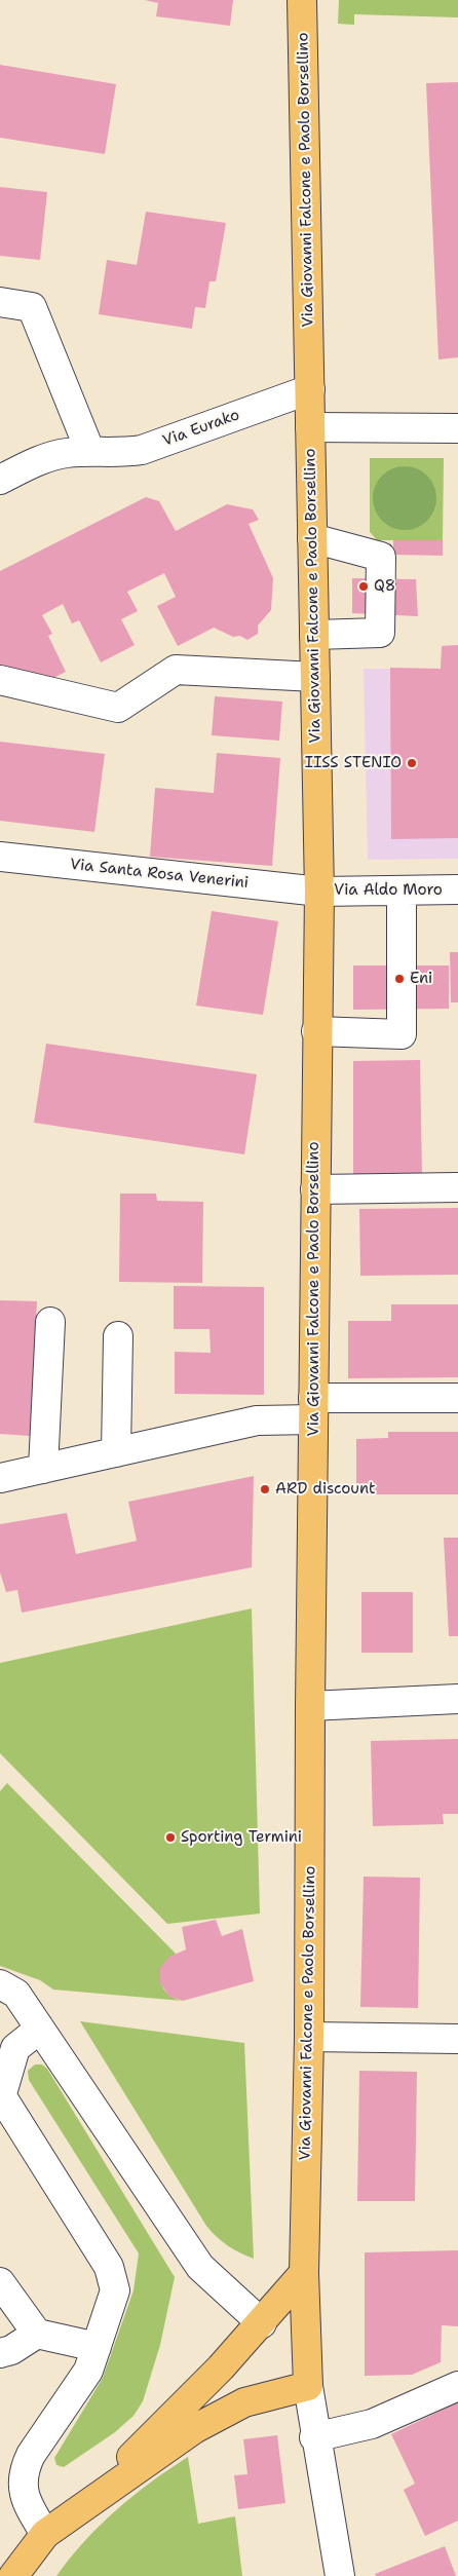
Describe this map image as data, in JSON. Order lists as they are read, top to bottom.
{
  "streets": {
    "main road": ["Via Giovanni Falcone e Paolo Borsellino"],
    "street": ["Via Eurako", "Via Santa Rosa Venerini", "Via Aldo Moro"]
  },
  "crossings": [
    ["Via Giovanni Falcone e Paolo Borsellino", "Via Eurako"],
    ["Via Giovanni Falcone e Paolo Borsellino", "Via Santa Rosa Venerini"],
    ["Via Giovanni Falcone e Paolo Borsellino", "Via Aldo Moro"],
    ["Via Santa Rosa Venerini", "Via Aldo Moro"]
  ],
  "places": [
    "Q8",
    "IISS STENIO",
    "Eni",
    "ARD discount",
    "Sporting Termini"
  ]
}
